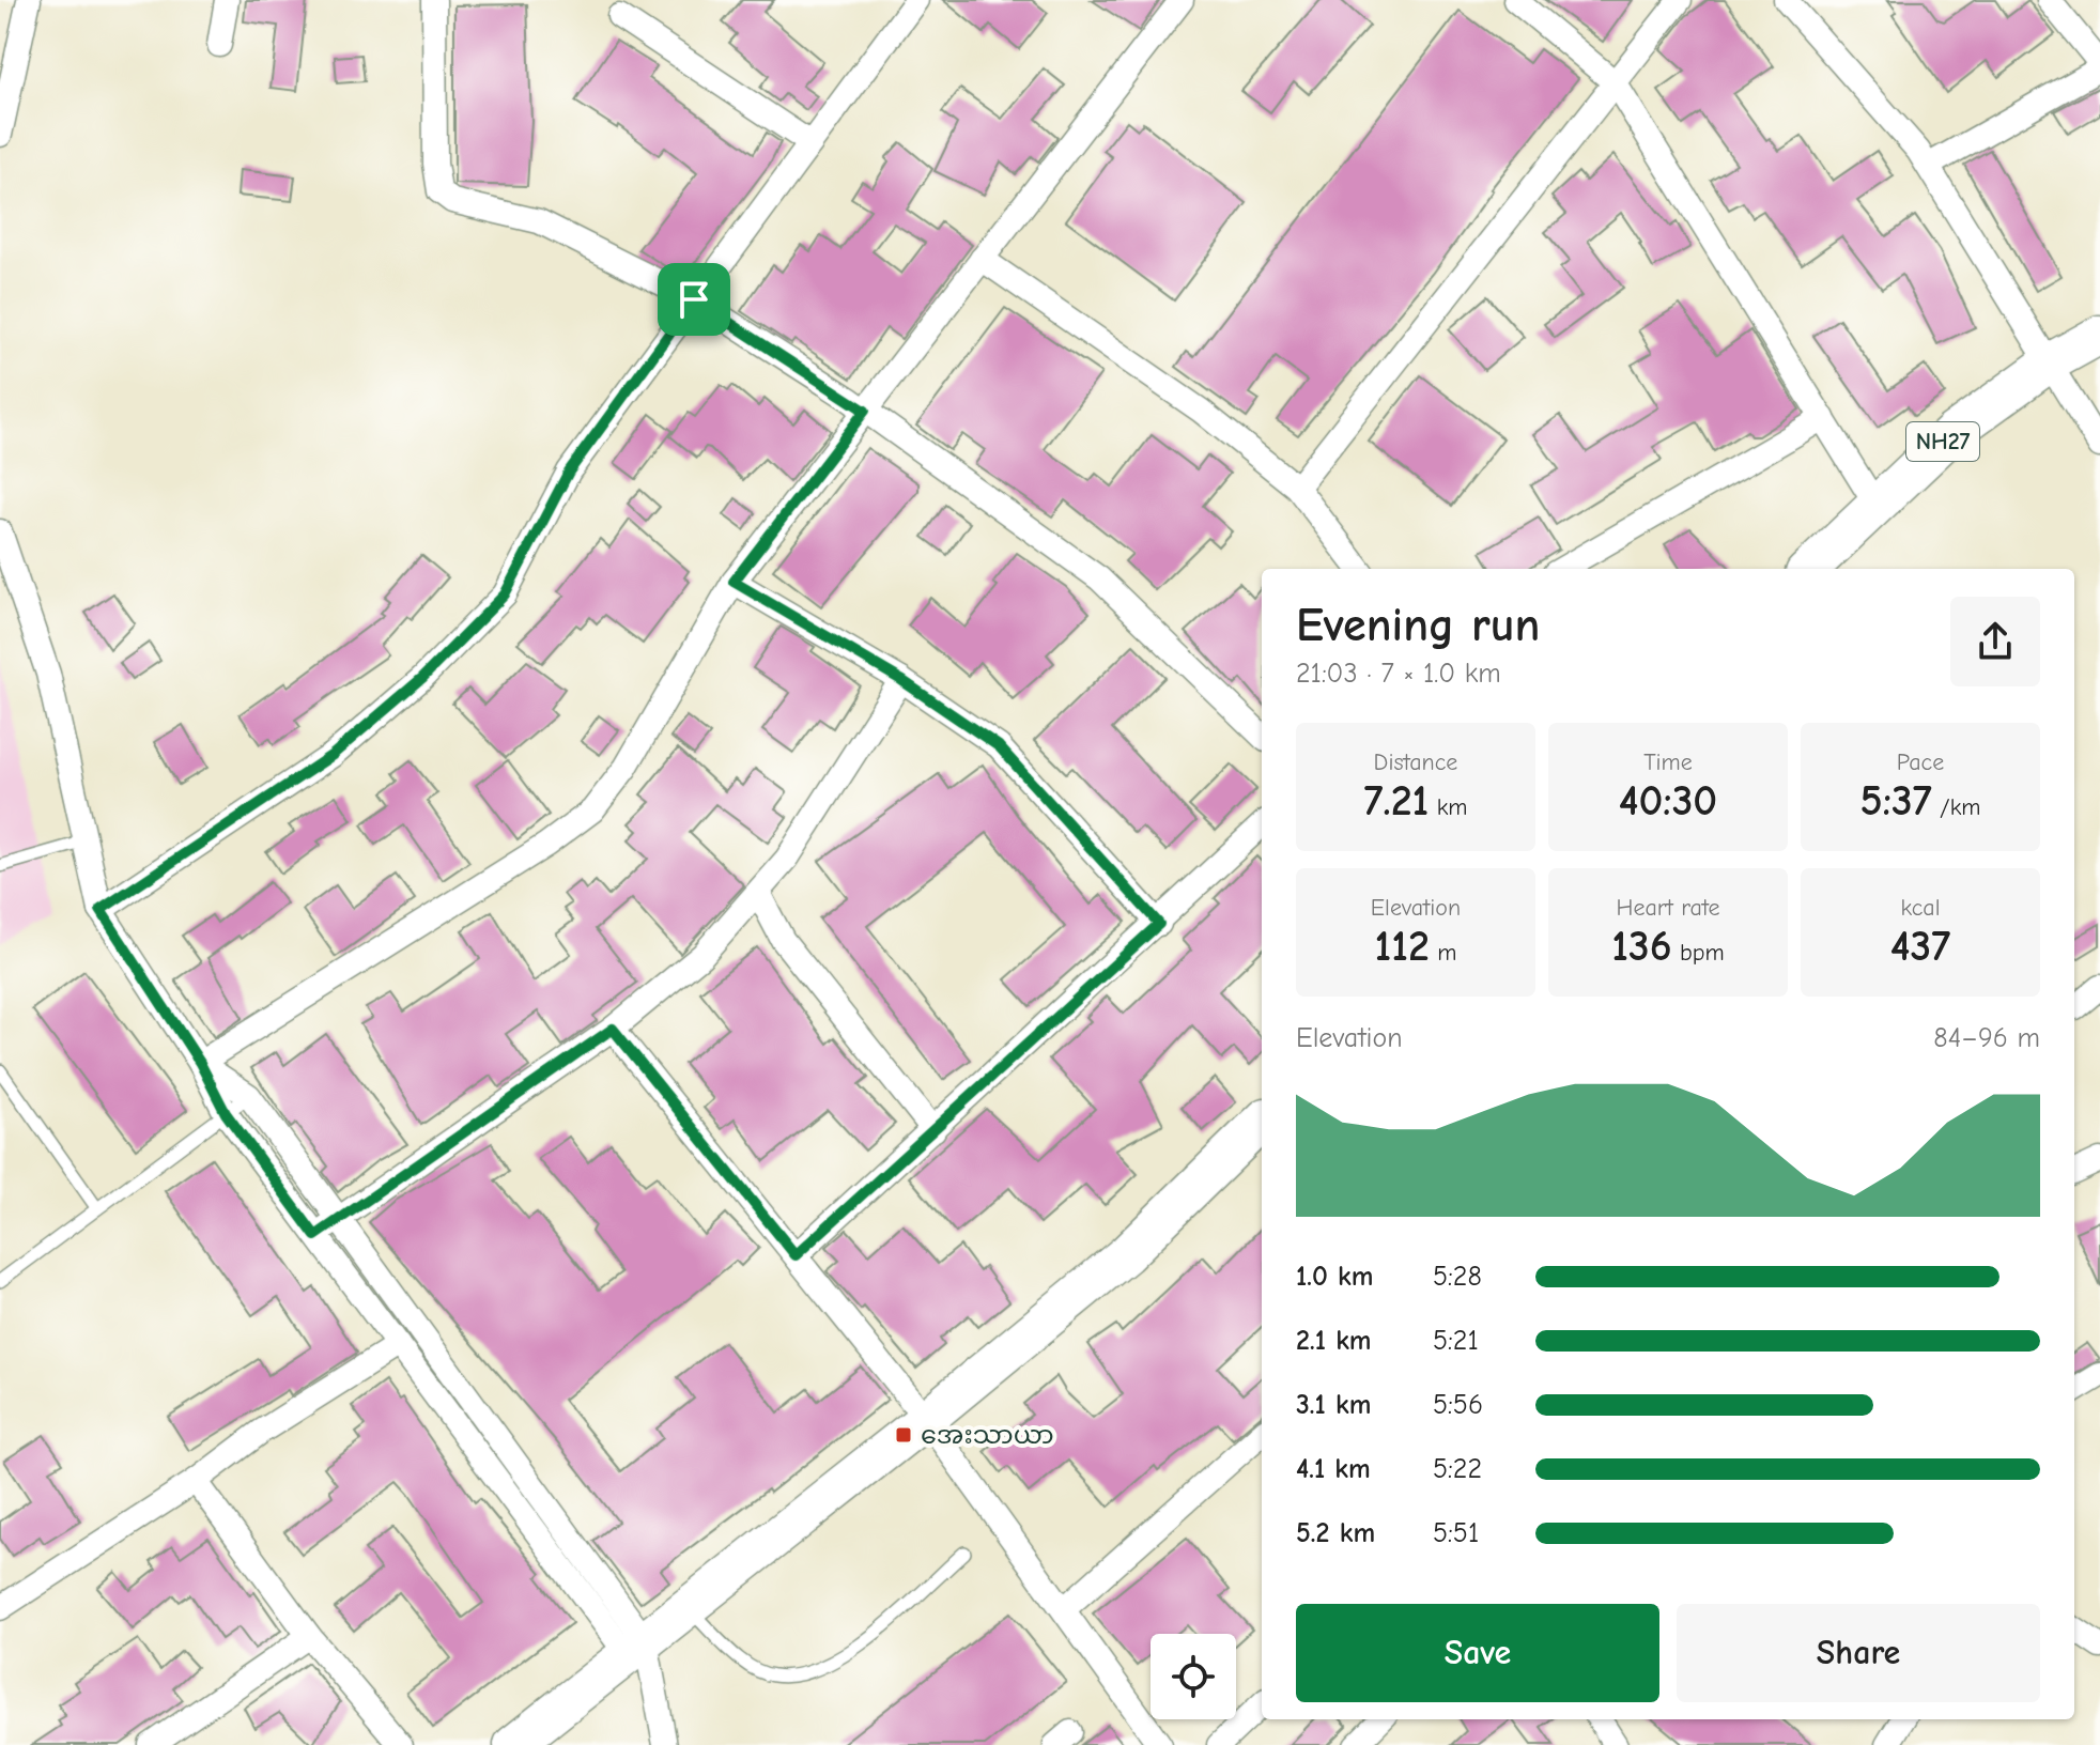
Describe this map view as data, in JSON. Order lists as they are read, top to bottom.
{
  "streets": {
    "highway": ["NH27"]
  },
  "places": {
    "transit": ["အေးသာယာ"]
  },
  "page": {
    "heading": ["Evening run", "21:03 · 7 × 1.0 km"],
    "stats": [
      ["Distance", "7.21 km"],
      ["Time", "40:30"],
      ["Pace", "5:37 /km"],
      ["Elevation", "112 m"],
      ["Heart rate", "136 bpm"],
      ["kcal", "437"]
    ],
    "chart": ["Elevation", "84–96 m"],
    "list": [
      {
        "name": "1.0 km",
        "note": "5:28"
      },
      {
        "name": "2.1 km",
        "note": "5:21"
      },
      {
        "name": "3.1 km",
        "note": "5:56"
      },
      {
        "name": "4.1 km",
        "note": "5:22"
      },
      {
        "name": "5.2 km",
        "note": "5:51"
      }
    ],
    "buttons": ["Save", "Share"]
  }
}
